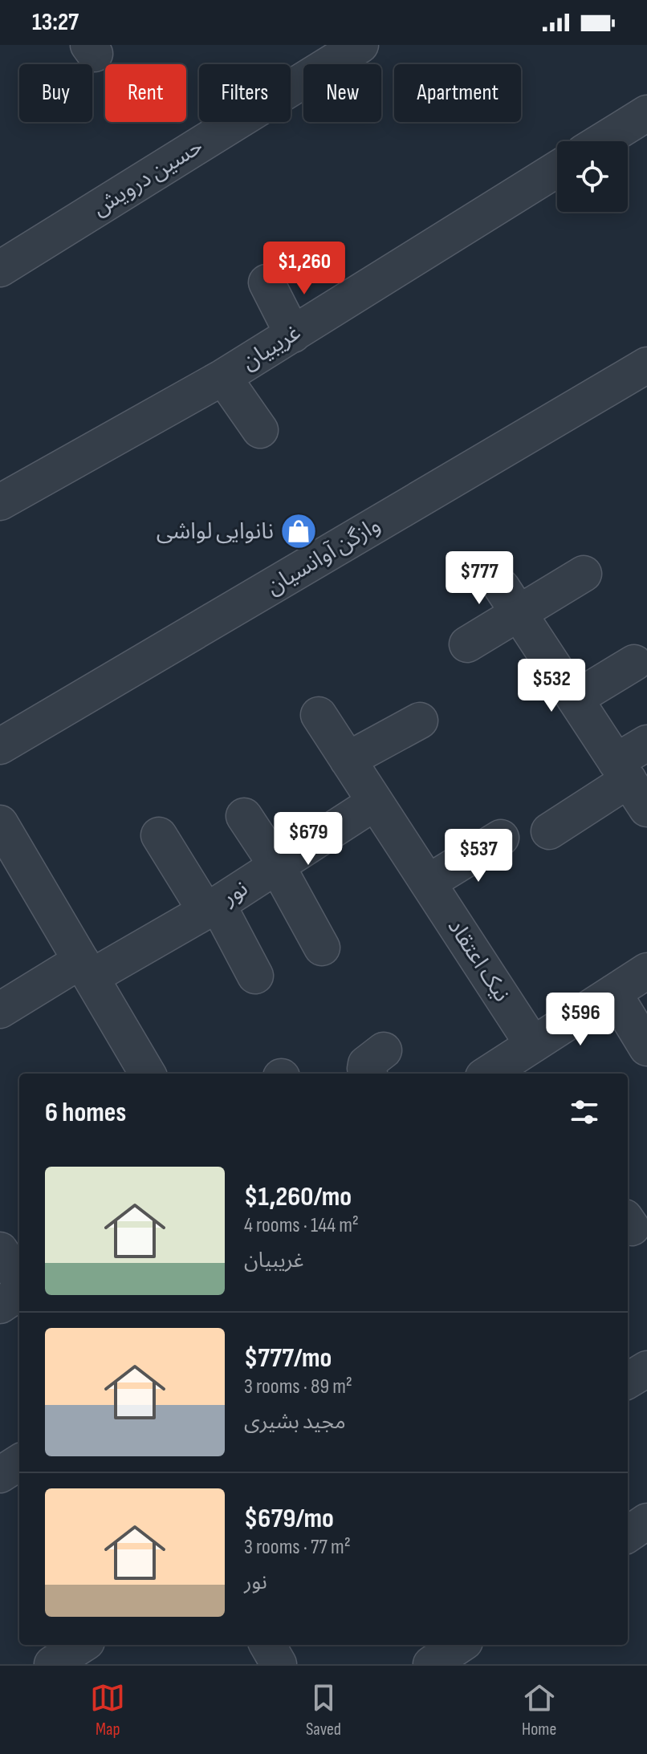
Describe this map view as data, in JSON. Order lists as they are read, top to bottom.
{
  "streets": {
    "street": [
      "حسین درویش",
      "غریبیان",
      "وازگن آوانسیان",
      "نور",
      "نیک اعتقاد"
    ]
  },
  "crossings": [
    ["نور", "نیک اعتقاد"]
  ],
  "places": {
    "shop": ["نانوایی لواشی"]
  },
  "page": {
    "status": "13:27",
    "chip": [
      "Buy",
      "Rent",
      "Filters",
      "New",
      "Apartment"
    ],
    "price": [
      "$1,260",
      "$777",
      "$532",
      "$679",
      "$537",
      "$596"
    ],
    "heading": "6 homes",
    "list": [
      {
        "name": "$1,260/mo",
        "note": "4 rooms · 144 m² · غریبیان"
      },
      {
        "name": "$777/mo",
        "note": "3 rooms · 89 m² · مجید بشیری"
      },
      {
        "name": "$679/mo",
        "note": "3 rooms · 77 m² · نور"
      }
    ],
    "tabs": ["Map", "Saved", "Home"]
  }
}
